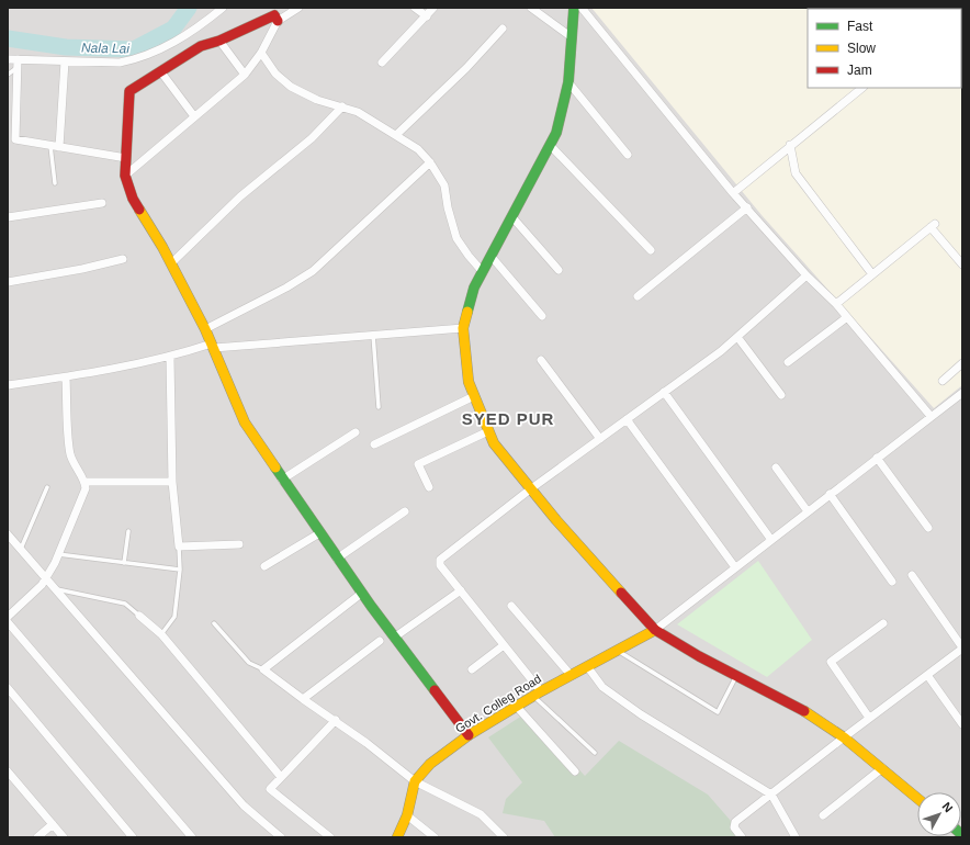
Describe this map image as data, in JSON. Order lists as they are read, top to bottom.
{
  "streets": {
    "street": ["Govt. Colleg Road"]
  },
  "districts": ["SYED PUR"],
  "water": ["Nala Lai"],
  "legend": ["Fast", "Slow", "Jam"],
  "north": "top right"
}
